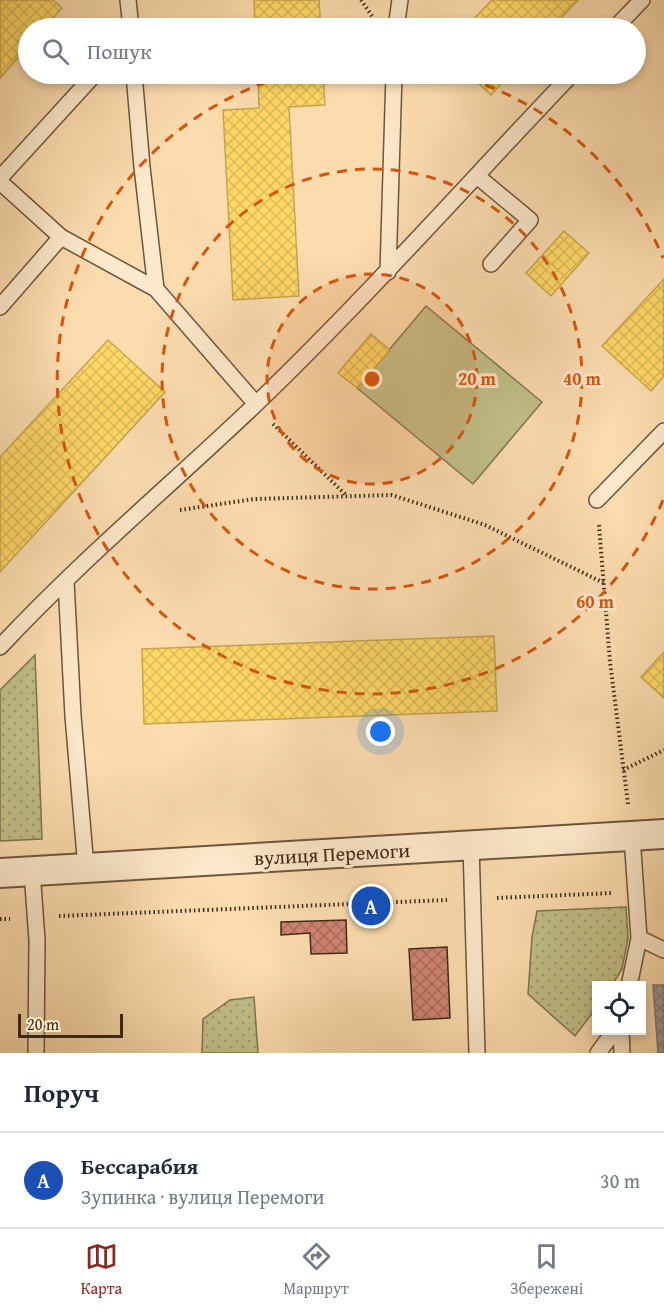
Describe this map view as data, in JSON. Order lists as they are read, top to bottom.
{
  "streets": {
    "street": ["вулиця Перемоги"]
  },
  "scale_bar": "20 m",
  "page": {
    "search": "Пошук",
    "pins": "A",
    "scale": "20 m",
    "heading": "Поруч",
    "list": [
      {
        "mark": "A",
        "name": "Бессарабия",
        "note": "Зупинка · вулиця Перемоги",
        "value": "30 m"
      }
    ],
    "nav": ["Карта", "Маршрут", "Збережені"]
  },
  "rings": ["20 m", "40 m", "60 m"]
}
